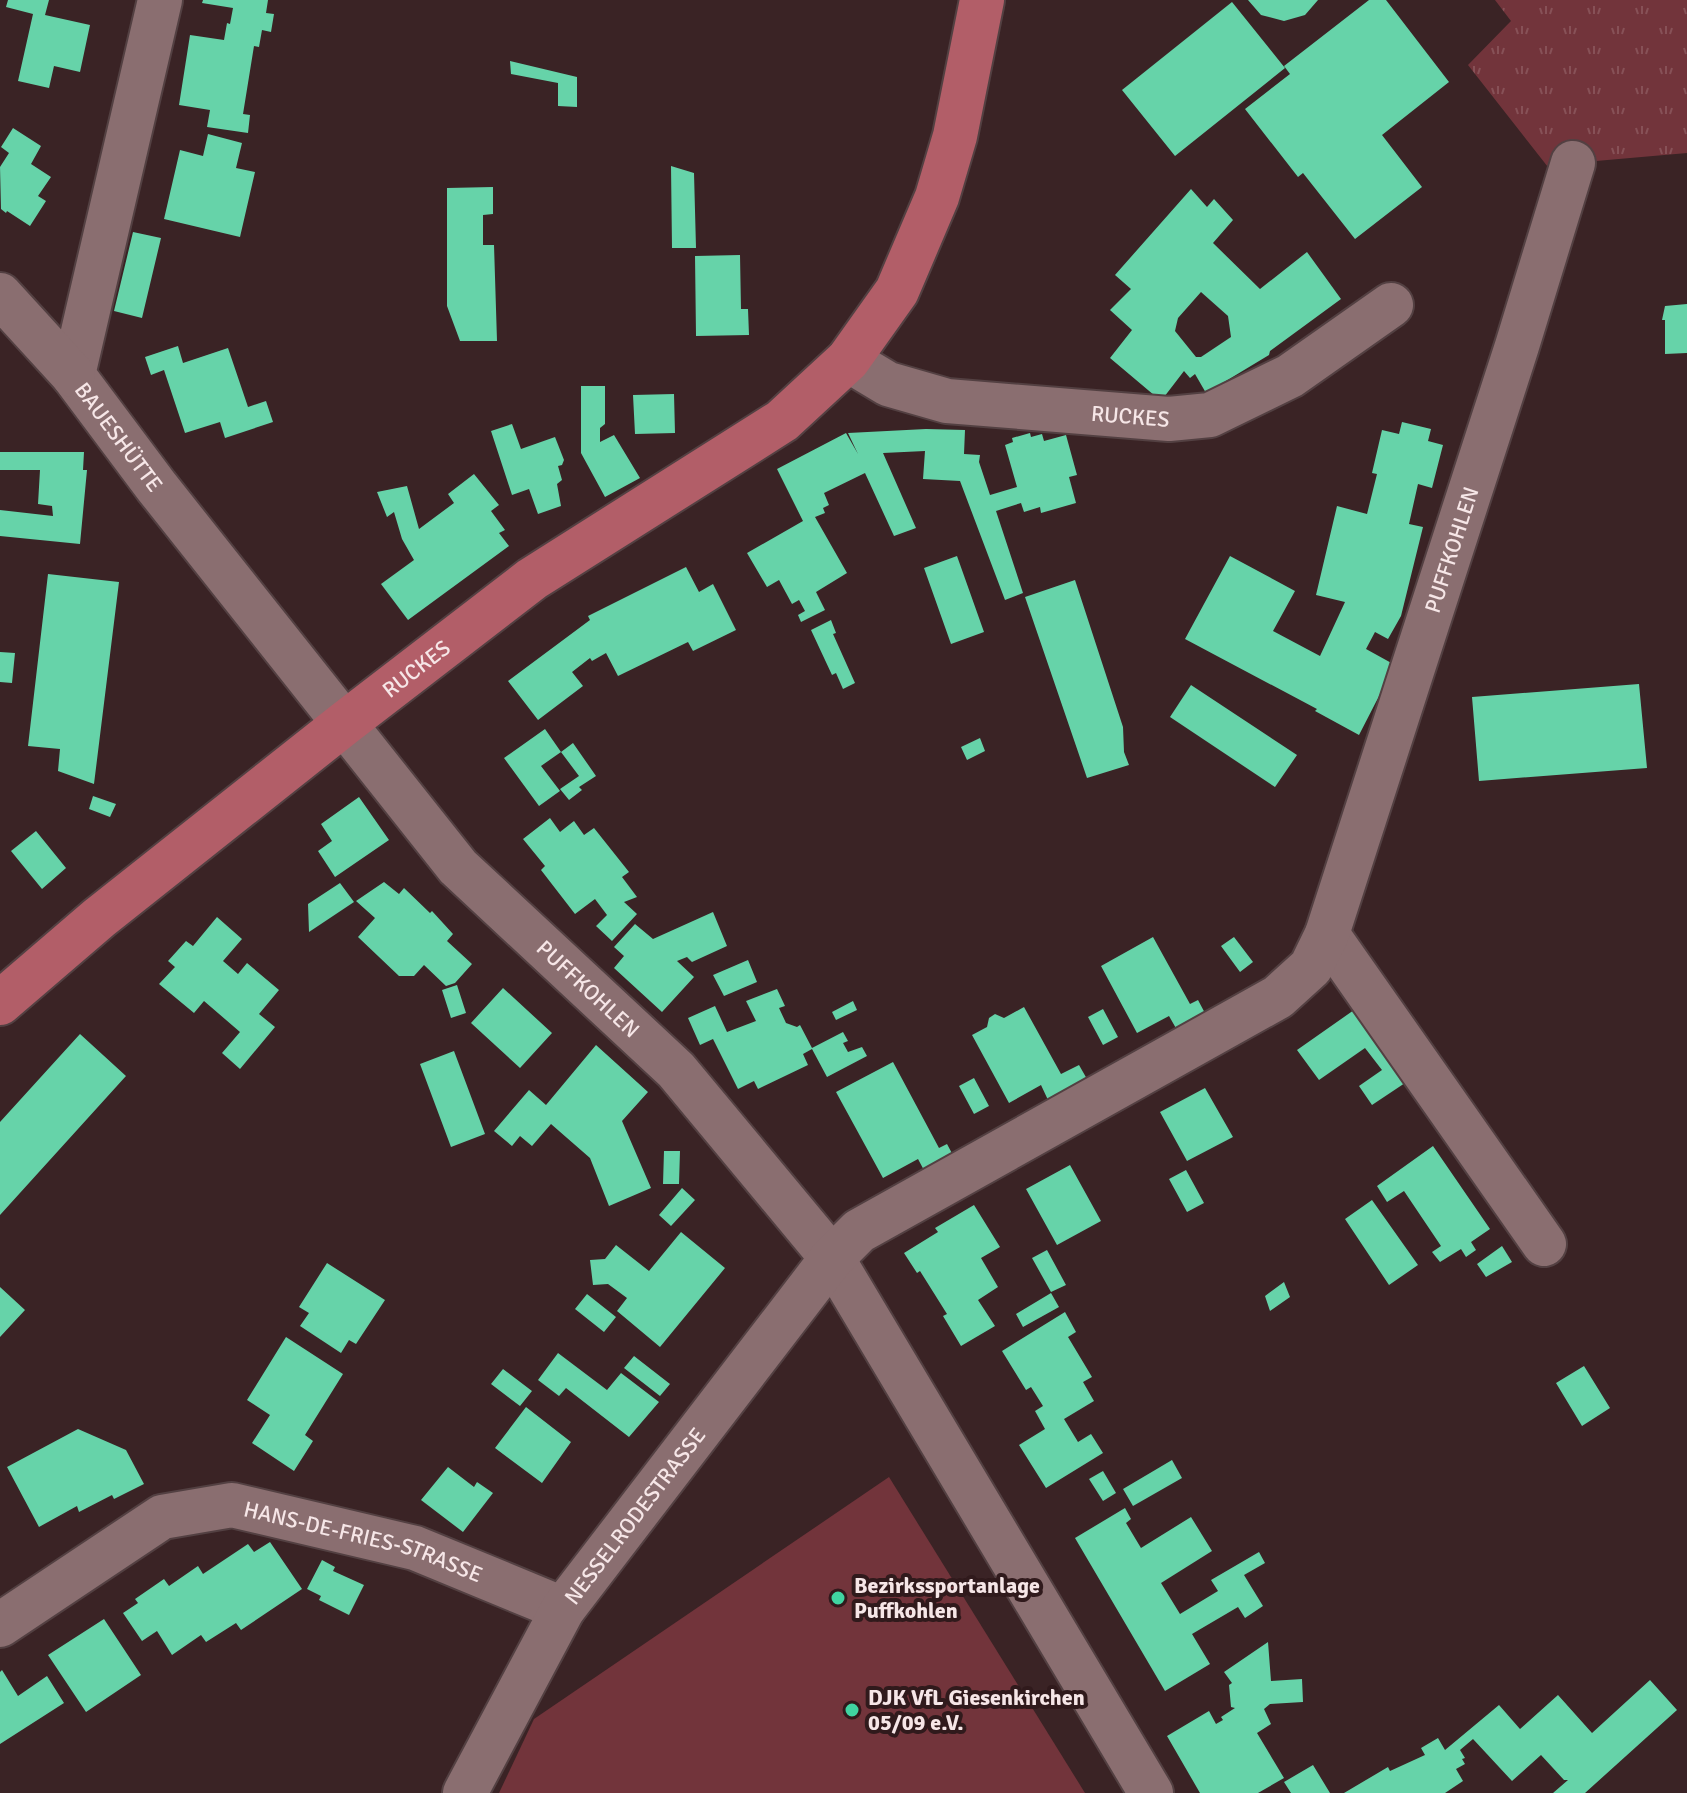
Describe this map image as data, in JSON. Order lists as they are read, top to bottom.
{
  "streets": {
    "main road": ["RUCKES"],
    "street": [
      "BAUESHÜTTE",
      "PUFFKOHLEN",
      "NESSELRODESTRASSE",
      "HANS-DE-FRIES-STRASSE"
    ]
  },
  "crossings": [
    ["RUCKES", "BAUESHÜTTE"],
    ["RUCKES", "PUFFKOHLEN"],
    ["BAUESHÜTTE", "PUFFKOHLEN"],
    ["PUFFKOHLEN", "NESSELRODESTRASSE"],
    ["NESSELRODESTRASSE", "HANS-DE-FRIES-STRASSE"]
  ],
  "places": ["Bezirkssportanlage Puffkohlen", "DJK VfL Giesenkirchen 05/09 e.V."]
}
